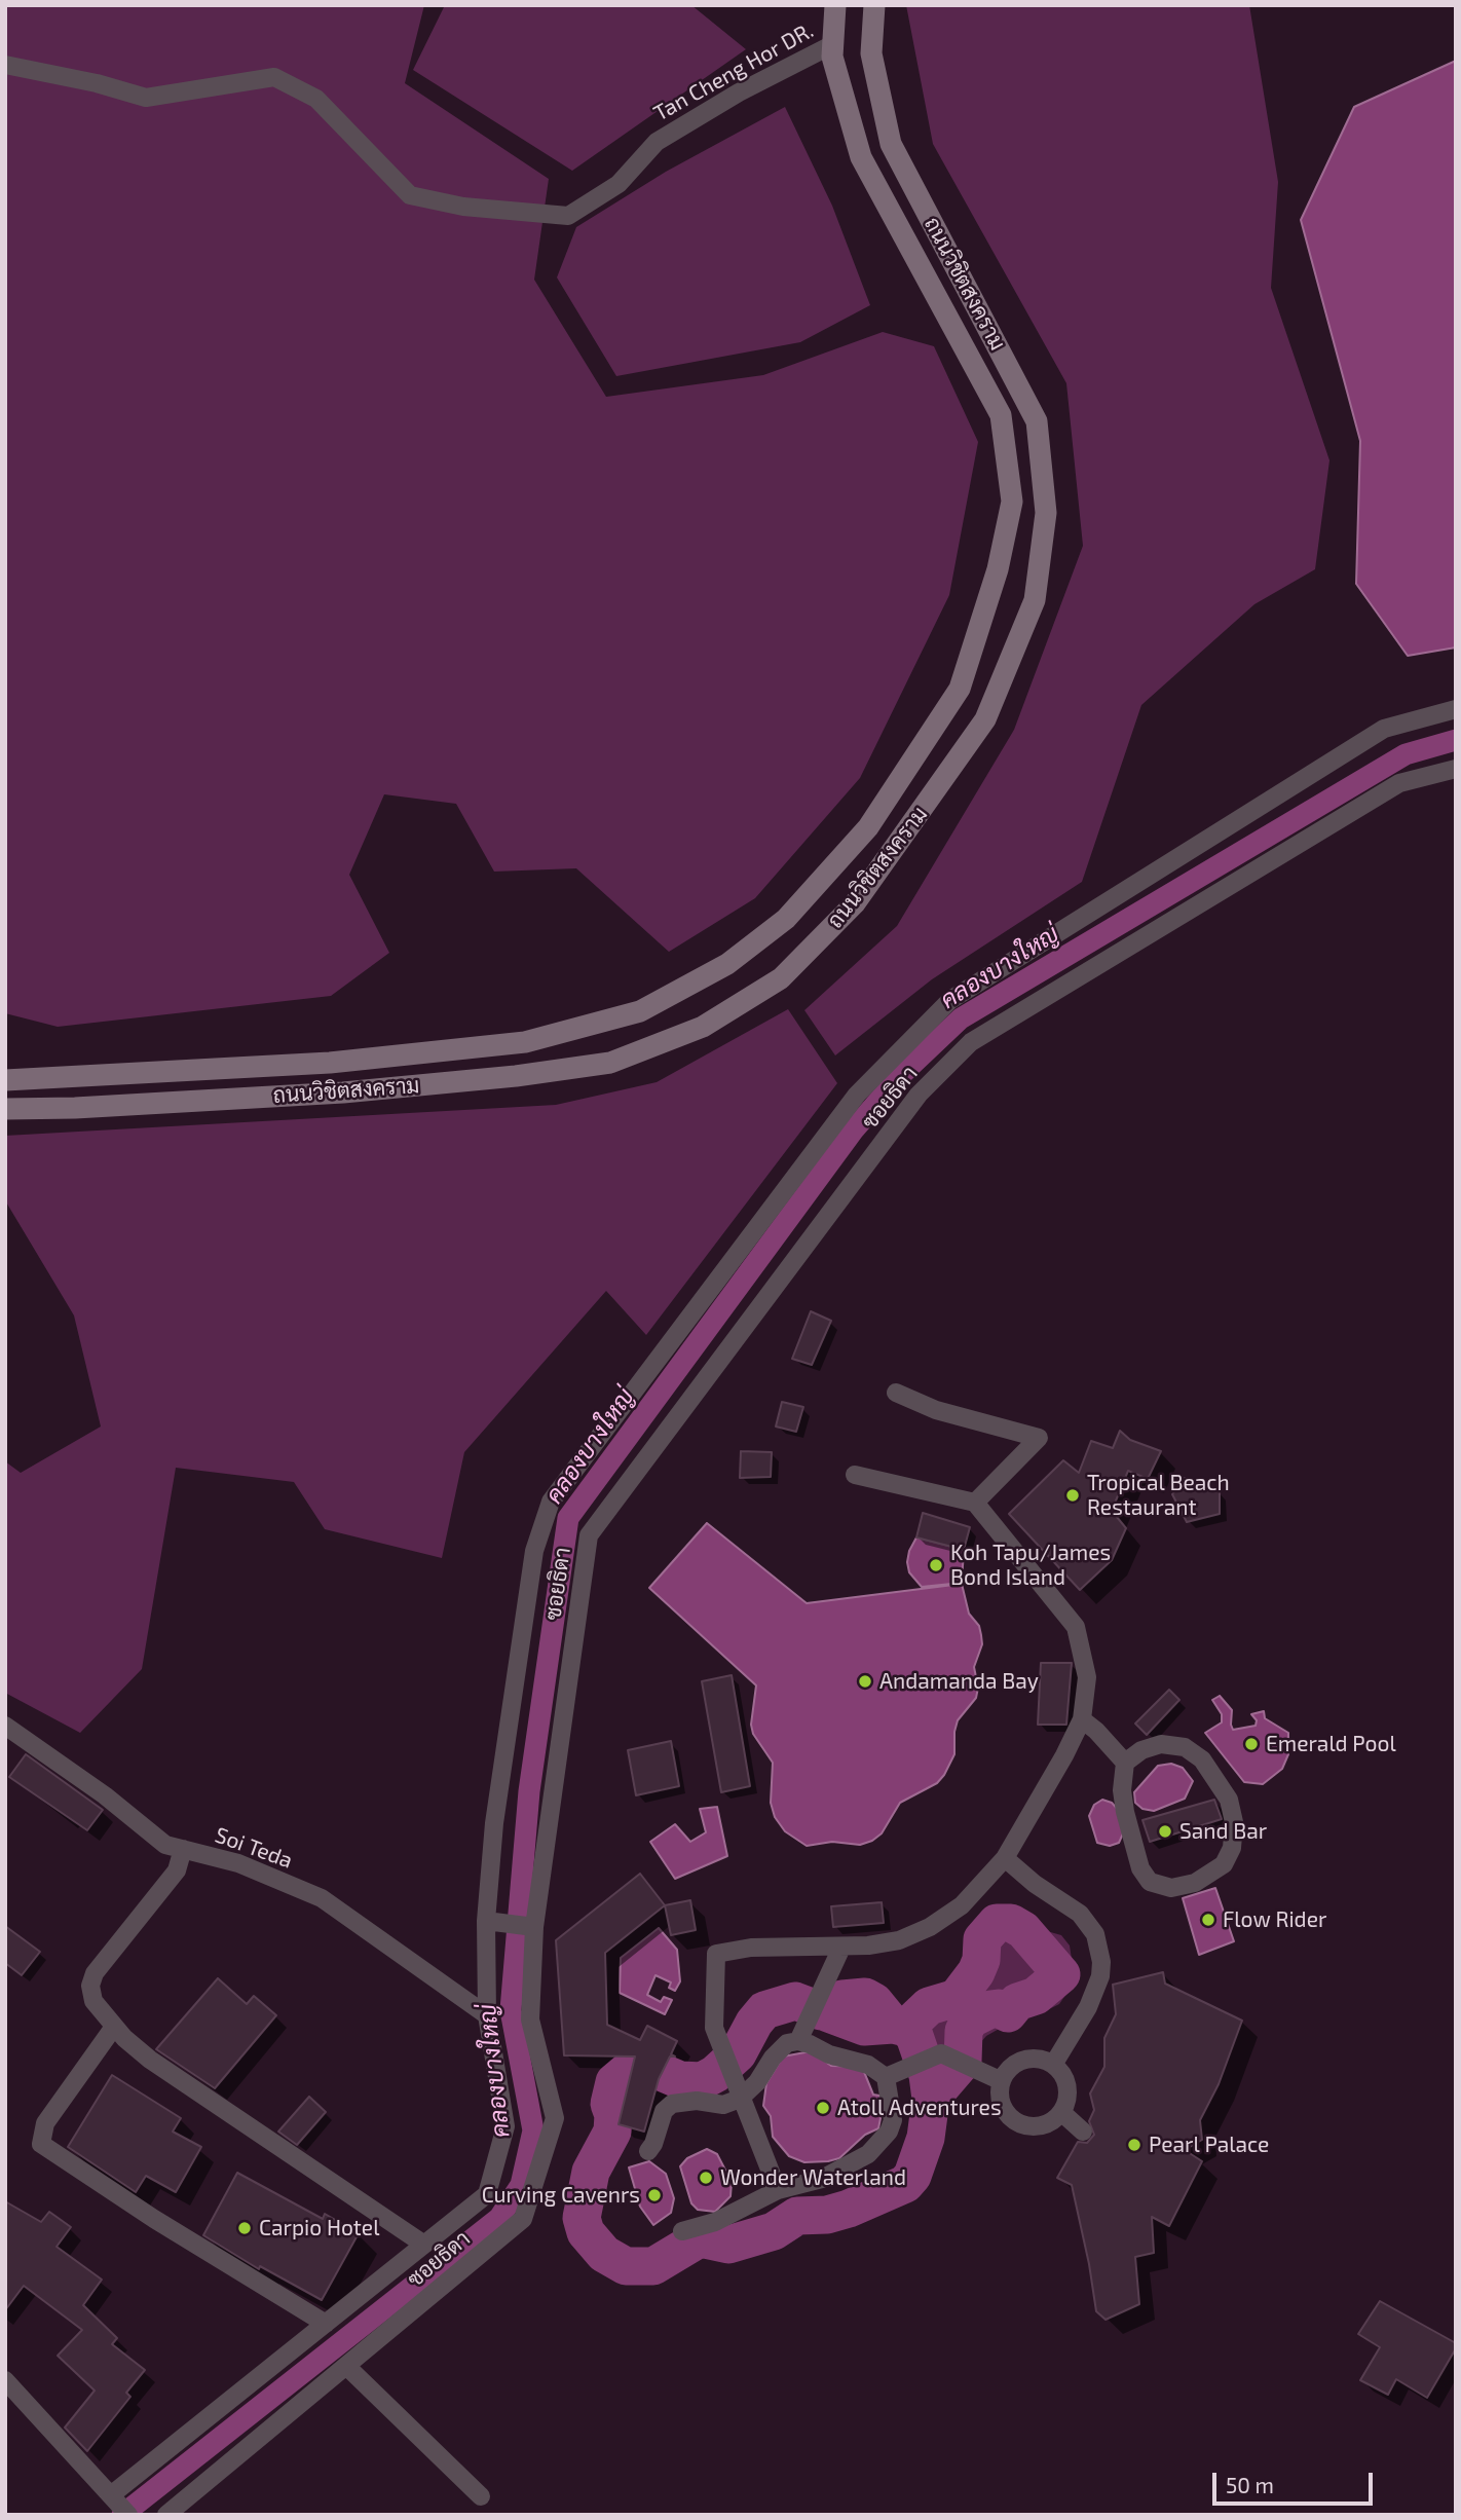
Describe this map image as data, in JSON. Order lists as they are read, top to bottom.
{
  "streets": {
    "main road": ["ถนนวิชิตสงคราม"],
    "street": ["Tan Cheng Hor DR.", "ซอยธิดา", "Soi Teda"]
  },
  "crossings": [
    ["Tan Cheng Hor DR.", "ถนนวิชิตสงคราม"]
  ],
  "water": ["คลองบางใหญ่"],
  "places": [
    "Tropical Beach Restaurant",
    "Koh Tapu/James Bond Island",
    "Andamanda Bay",
    "Emerald Pool",
    "Sand Bar",
    "Flow Rider",
    "Atoll Adventures",
    "Pearl Palace",
    "Wonder Waterland",
    "Curving Cavenrs",
    "Carpio Hotel"
  ],
  "scale_bar": "50 m"
}
